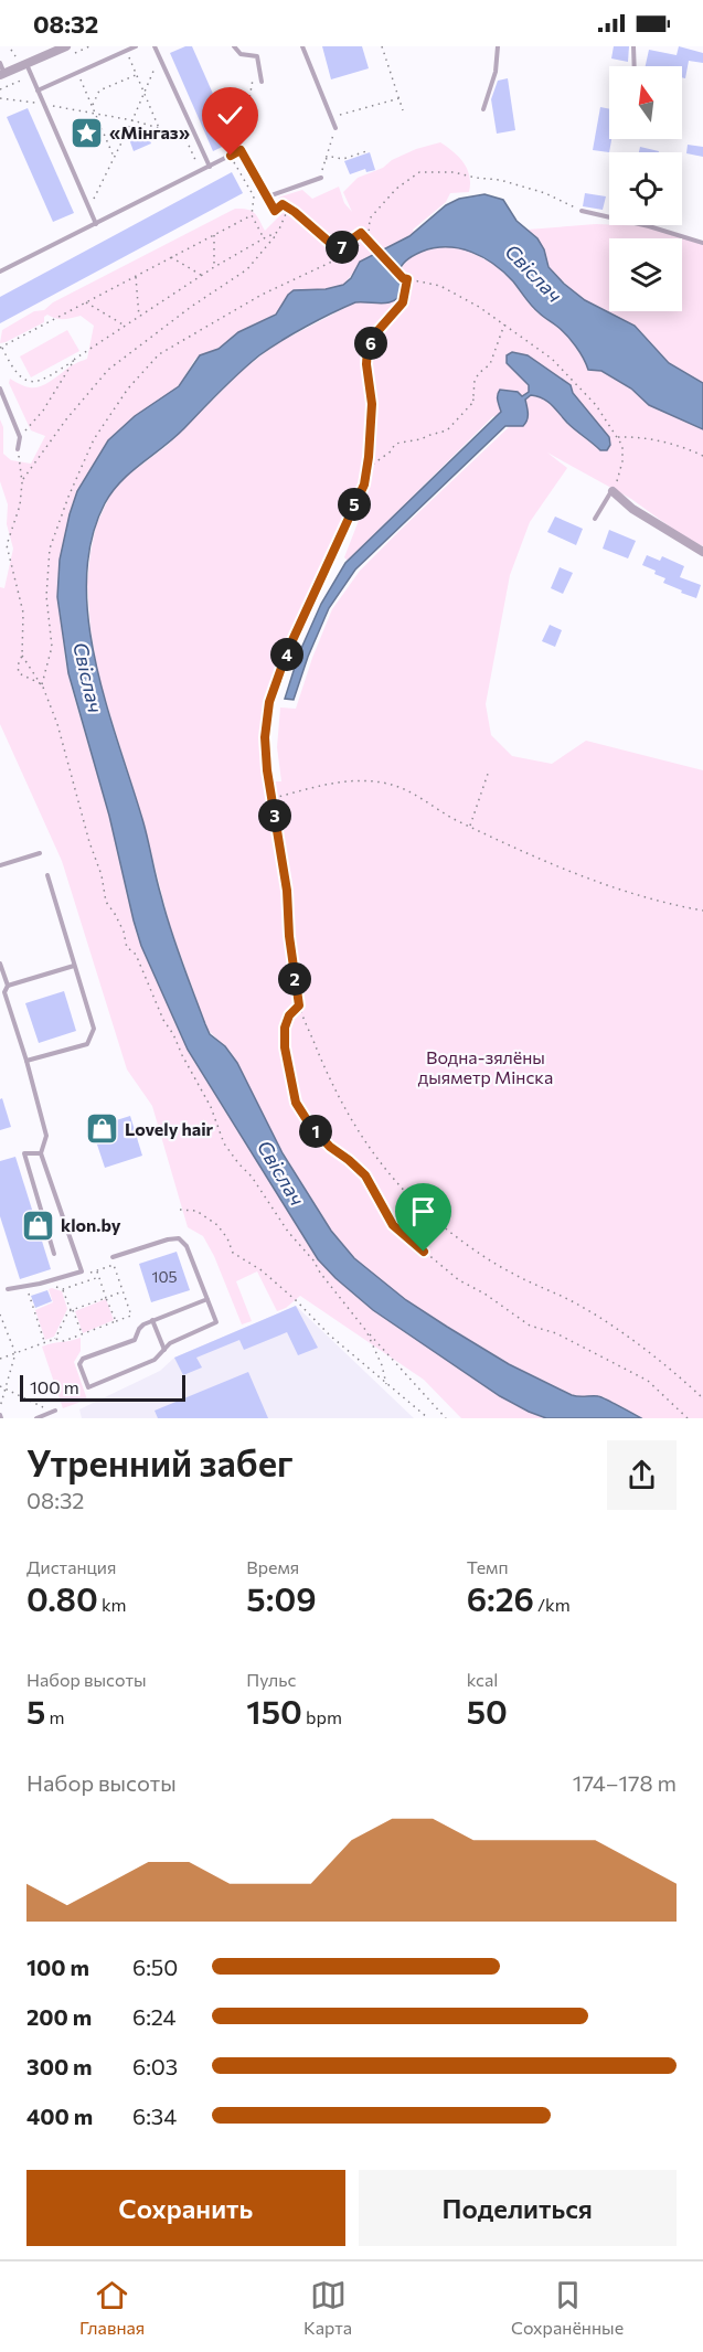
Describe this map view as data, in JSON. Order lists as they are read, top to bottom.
{
  "water": ["Свіслач"],
  "parks": ["Водна-зялёны дыяметр Мінска"],
  "places": {
    "place": ["«Мінгаз»"],
    "shop": ["Lovely hair", "klon.by"]
  },
  "house_numbers": ["105"],
  "scale_bar": "100 m",
  "north": "top",
  "page": {
    "status": "08:32",
    "pins": [
      "7",
      "6",
      "5",
      "4",
      "3",
      "2",
      "1"
    ],
    "scale": "100 m",
    "heading": ["Утренний забег", "08:32"],
    "stats": [
      ["Дистанция", "0.80 km"],
      ["Время", "5:09"],
      ["Темп", "6:26 /km"],
      ["Набор высоты", "5 m"],
      ["Пульс", "150 bpm"],
      ["kcal", "50"]
    ],
    "chart": ["Набор высоты", "174–178 m"],
    "list": [
      {
        "name": "100 m",
        "note": "6:50"
      },
      {
        "name": "200 m",
        "note": "6:24"
      },
      {
        "name": "300 m",
        "note": "6:03"
      },
      {
        "name": "400 m",
        "note": "6:34"
      }
    ],
    "buttons": ["Сохранить", "Поделиться"],
    "tabs": ["Главная", "Карта", "Сохранённые"]
  }
}
